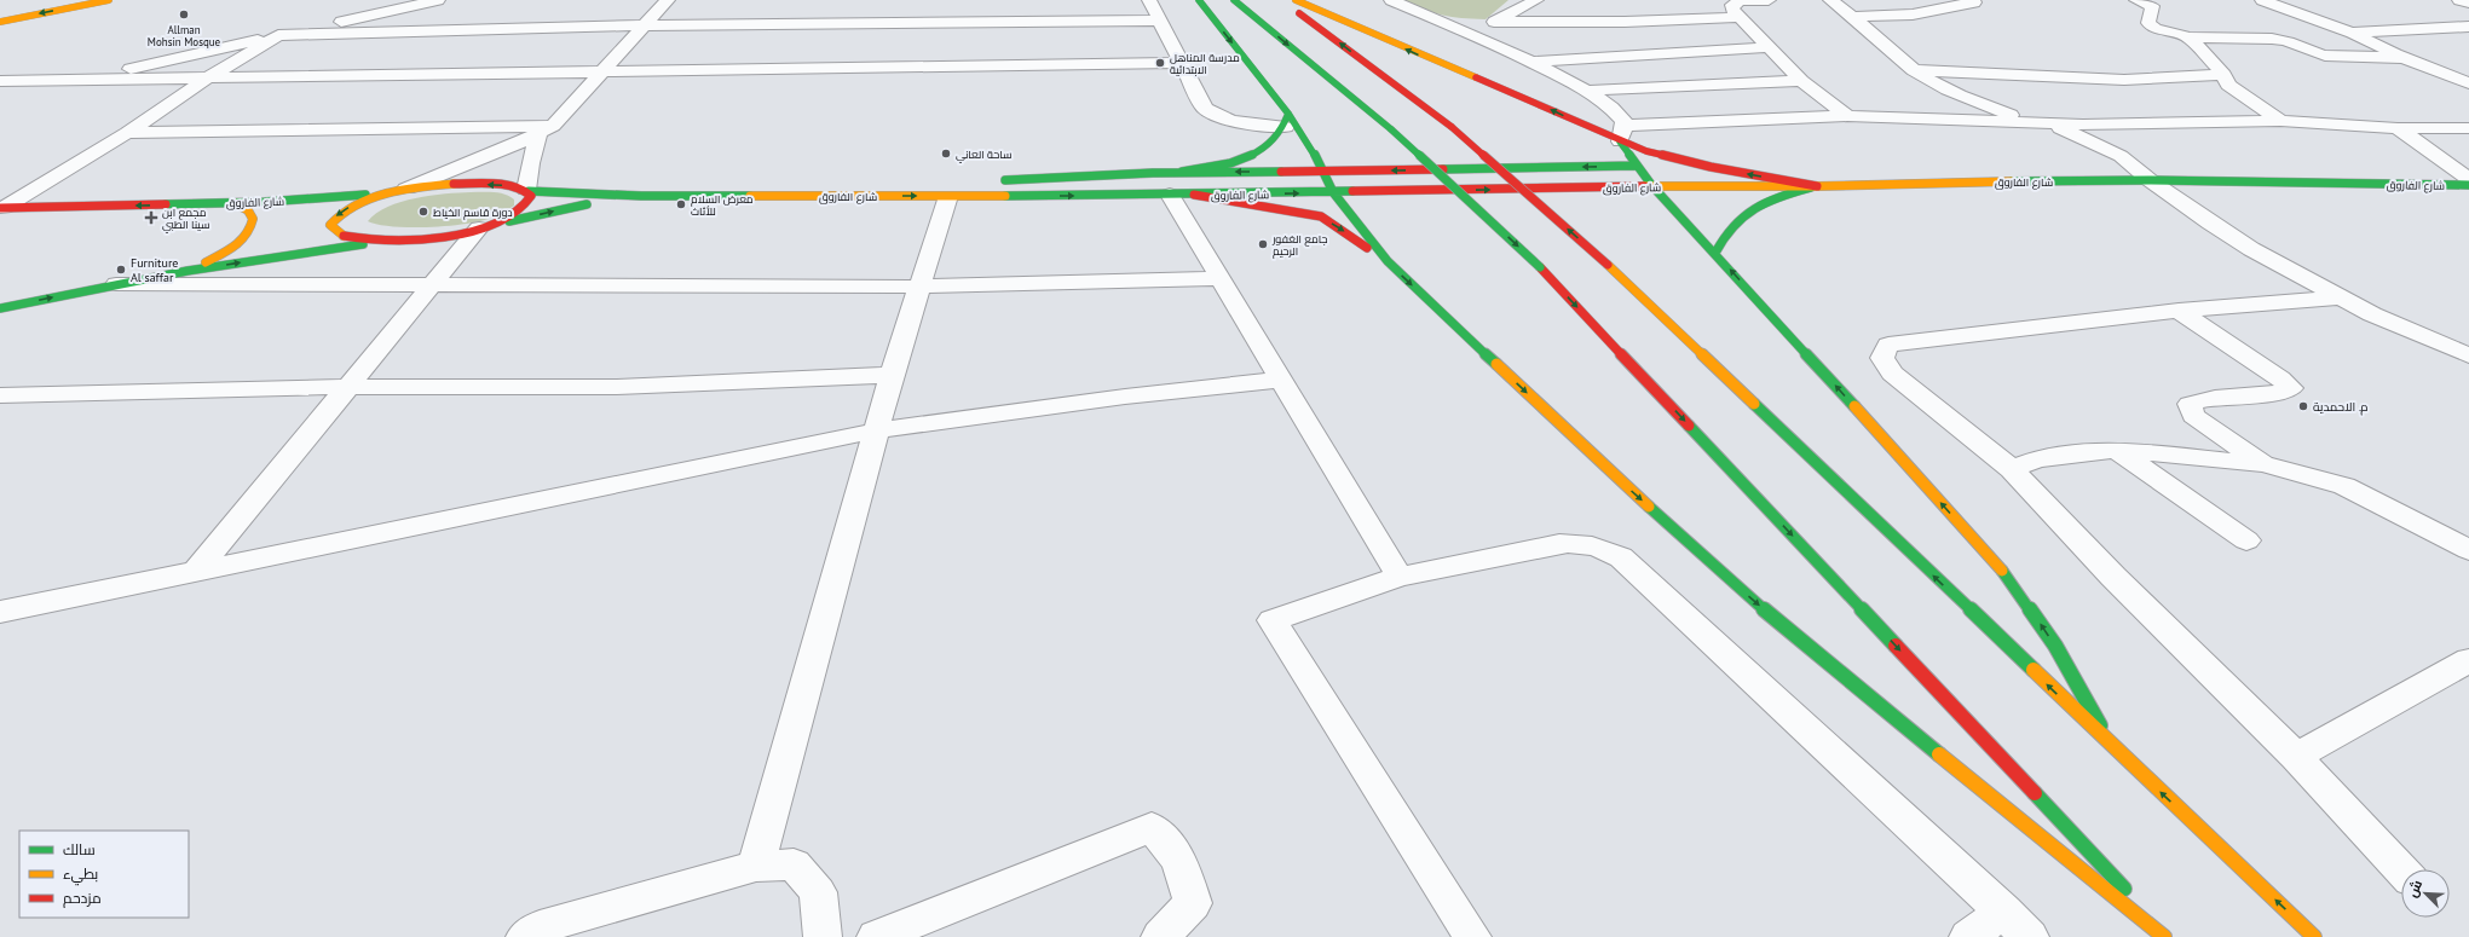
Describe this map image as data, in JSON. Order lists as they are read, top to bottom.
{
  "streets": {
    "main road": ["شارع الفاروق"]
  },
  "places": {
    "other": [
      "Allman Mohsin Mosque",
      "مدرسة المناهل الابتدائية",
      "ساحة العاني",
      "معرض السلام للأثاث",
      "دورة قاسم الخياط",
      "جامع الغفور الرحيم",
      "Furniture Al saffar",
      "م. الاحمدية"
    ],
    "health": ["مجمع ابن سينا الطبي"]
  },
  "legend": ["سالك", "بطيء", "مزدحم"],
  "north": "top left"
}
